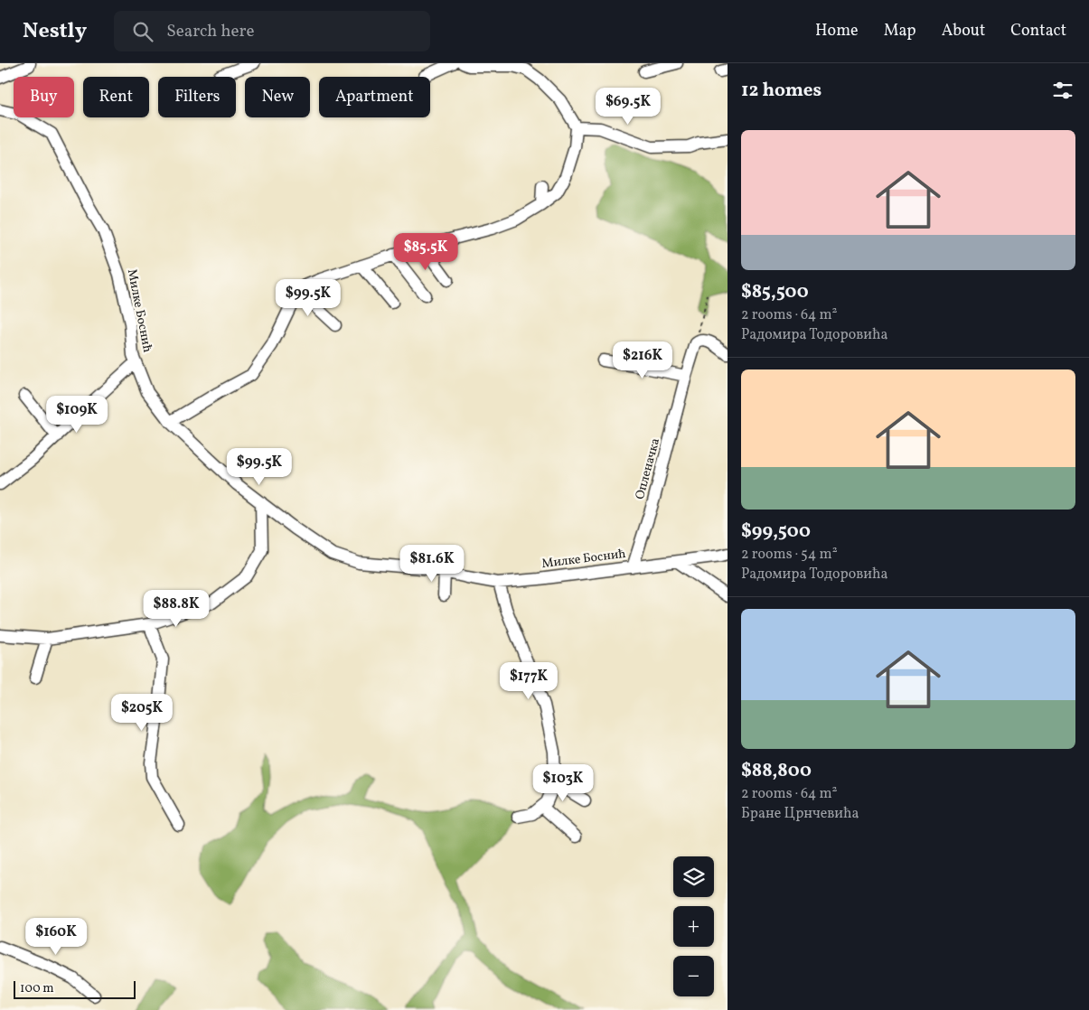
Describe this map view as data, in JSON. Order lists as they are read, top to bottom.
{
  "streets": {
    "street": ["Милке Боснић", "Опленачка"]
  },
  "crossings": [
    ["Милке Боснић", "Опленачка"]
  ],
  "scale_bar": "100 m",
  "page": {
    "header": "Nestly",
    "search": "Search here",
    "nav": [
      "Home",
      "Map",
      "About",
      "Contact"
    ],
    "heading": "12 homes",
    "chip": [
      "Buy",
      "Rent",
      "Filters",
      "New",
      "Apartment"
    ],
    "price": [
      "$69.5K",
      "$85.5K",
      "$99.5K",
      "$216K",
      "$109K",
      "$99.5K",
      "$81.6K",
      "$88.8K",
      "$177K",
      "$205K",
      "$103K",
      "$160K"
    ],
    "list": [
      {
        "name": "$85,500",
        "note": "2 rooms · 64 m² · Радомира Тодоровића"
      },
      {
        "name": "$99,500",
        "note": "2 rooms · 54 m² · Радомира Тодоровића"
      },
      {
        "name": "$88,800",
        "note": "2 rooms · 64 m² · Бране Црнчевића"
      }
    ],
    "map_buttons": ["+", "−"],
    "scale": "100 m"
  }
}
